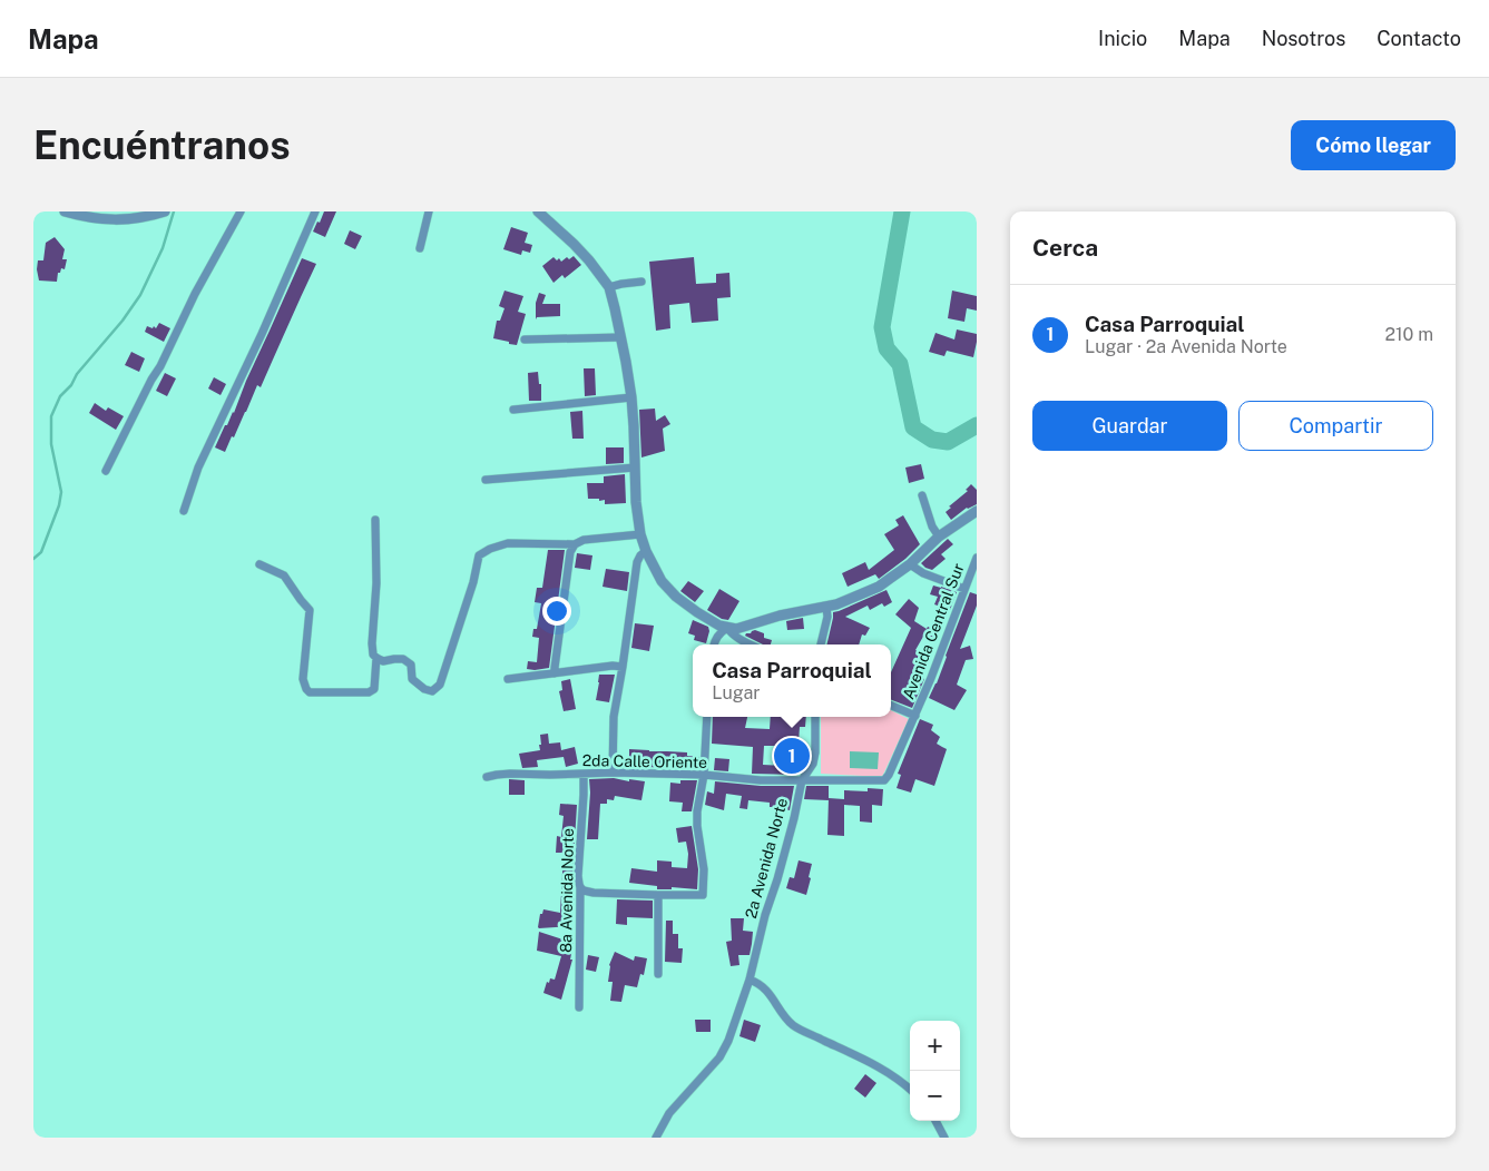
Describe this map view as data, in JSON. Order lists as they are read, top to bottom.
{
  "streets": {
    "street": [
      "Avenida Central Sur",
      "2da Calle Oriente",
      "2a Avenida Norte",
      "8a Avenida Norte"
    ]
  },
  "crossings": [
    ["Avenida Central Sur", "2da Calle Oriente"],
    ["2da Calle Oriente", "2a Avenida Norte"],
    ["2da Calle Oriente", "8a Avenida Norte"]
  ],
  "page": {
    "header": "Mapa",
    "nav": [
      "Inicio",
      "Mapa",
      "Nosotros",
      "Contacto"
    ],
    "buttons": [
      "Cómo llegar",
      ["Guardar", "Compartir"]
    ],
    "title": "Encuéntranos",
    "heading": "Cerca",
    "list": [
      {
        "mark": "1",
        "name": "Casa Parroquial",
        "note": "Lugar · 2a Avenida Norte",
        "value": "210 m"
      }
    ],
    "popup": ["Casa Parroquial", "Lugar"],
    "pins": "1",
    "map_buttons": ["+", "−"]
  }
}
